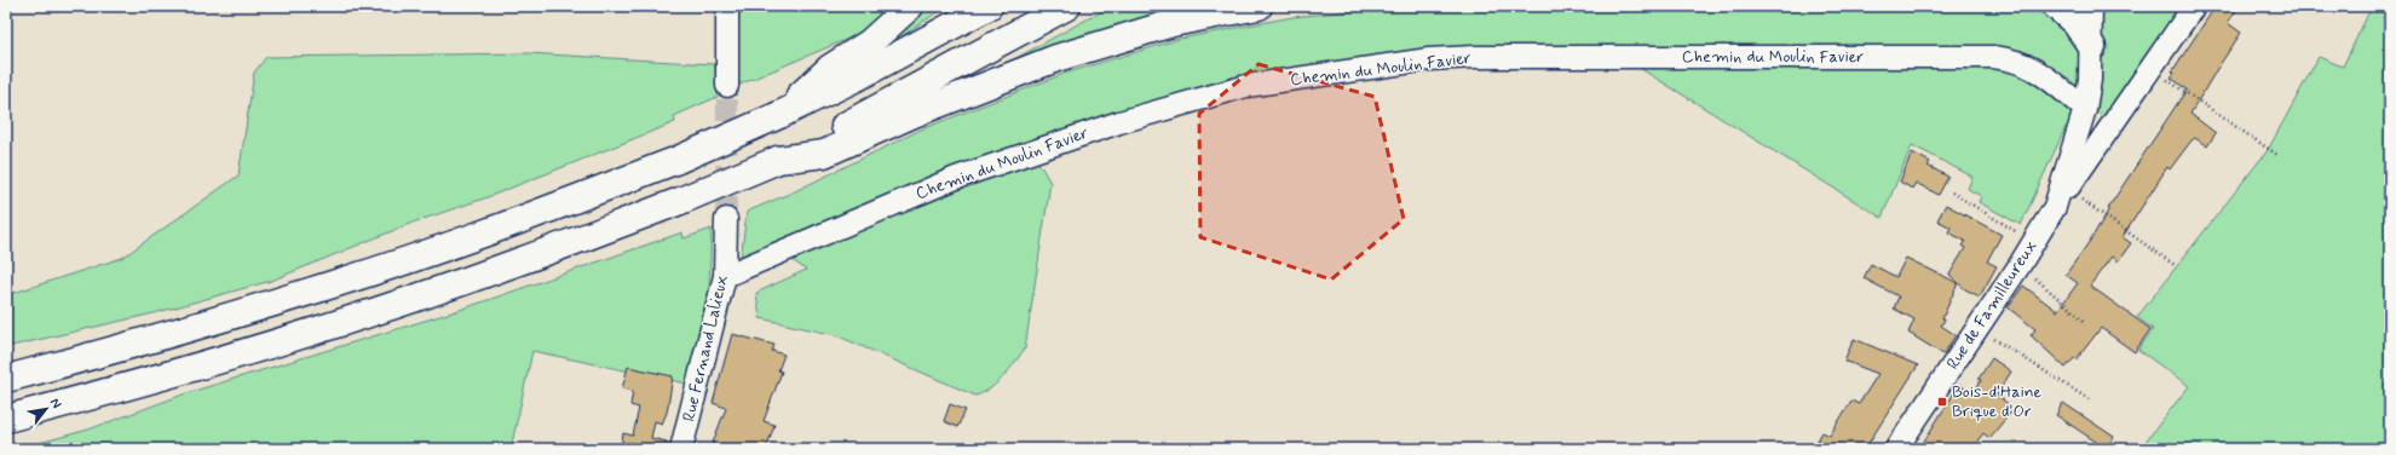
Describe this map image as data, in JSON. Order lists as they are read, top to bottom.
{
  "streets": {
    "street": ["Chemin du Moulin Favier", "Rue de Familleureux", "Rue Fernand Lalieux"]
  },
  "crossings": [
    ["Chemin du Moulin Favier", "Rue de Familleureux"],
    ["Chemin du Moulin Favier", "Rue Fernand Lalieux"]
  ],
  "places": {
    "transit": ["Bois-d'Haine Brique d'Or"]
  },
  "north": "top right"
}
